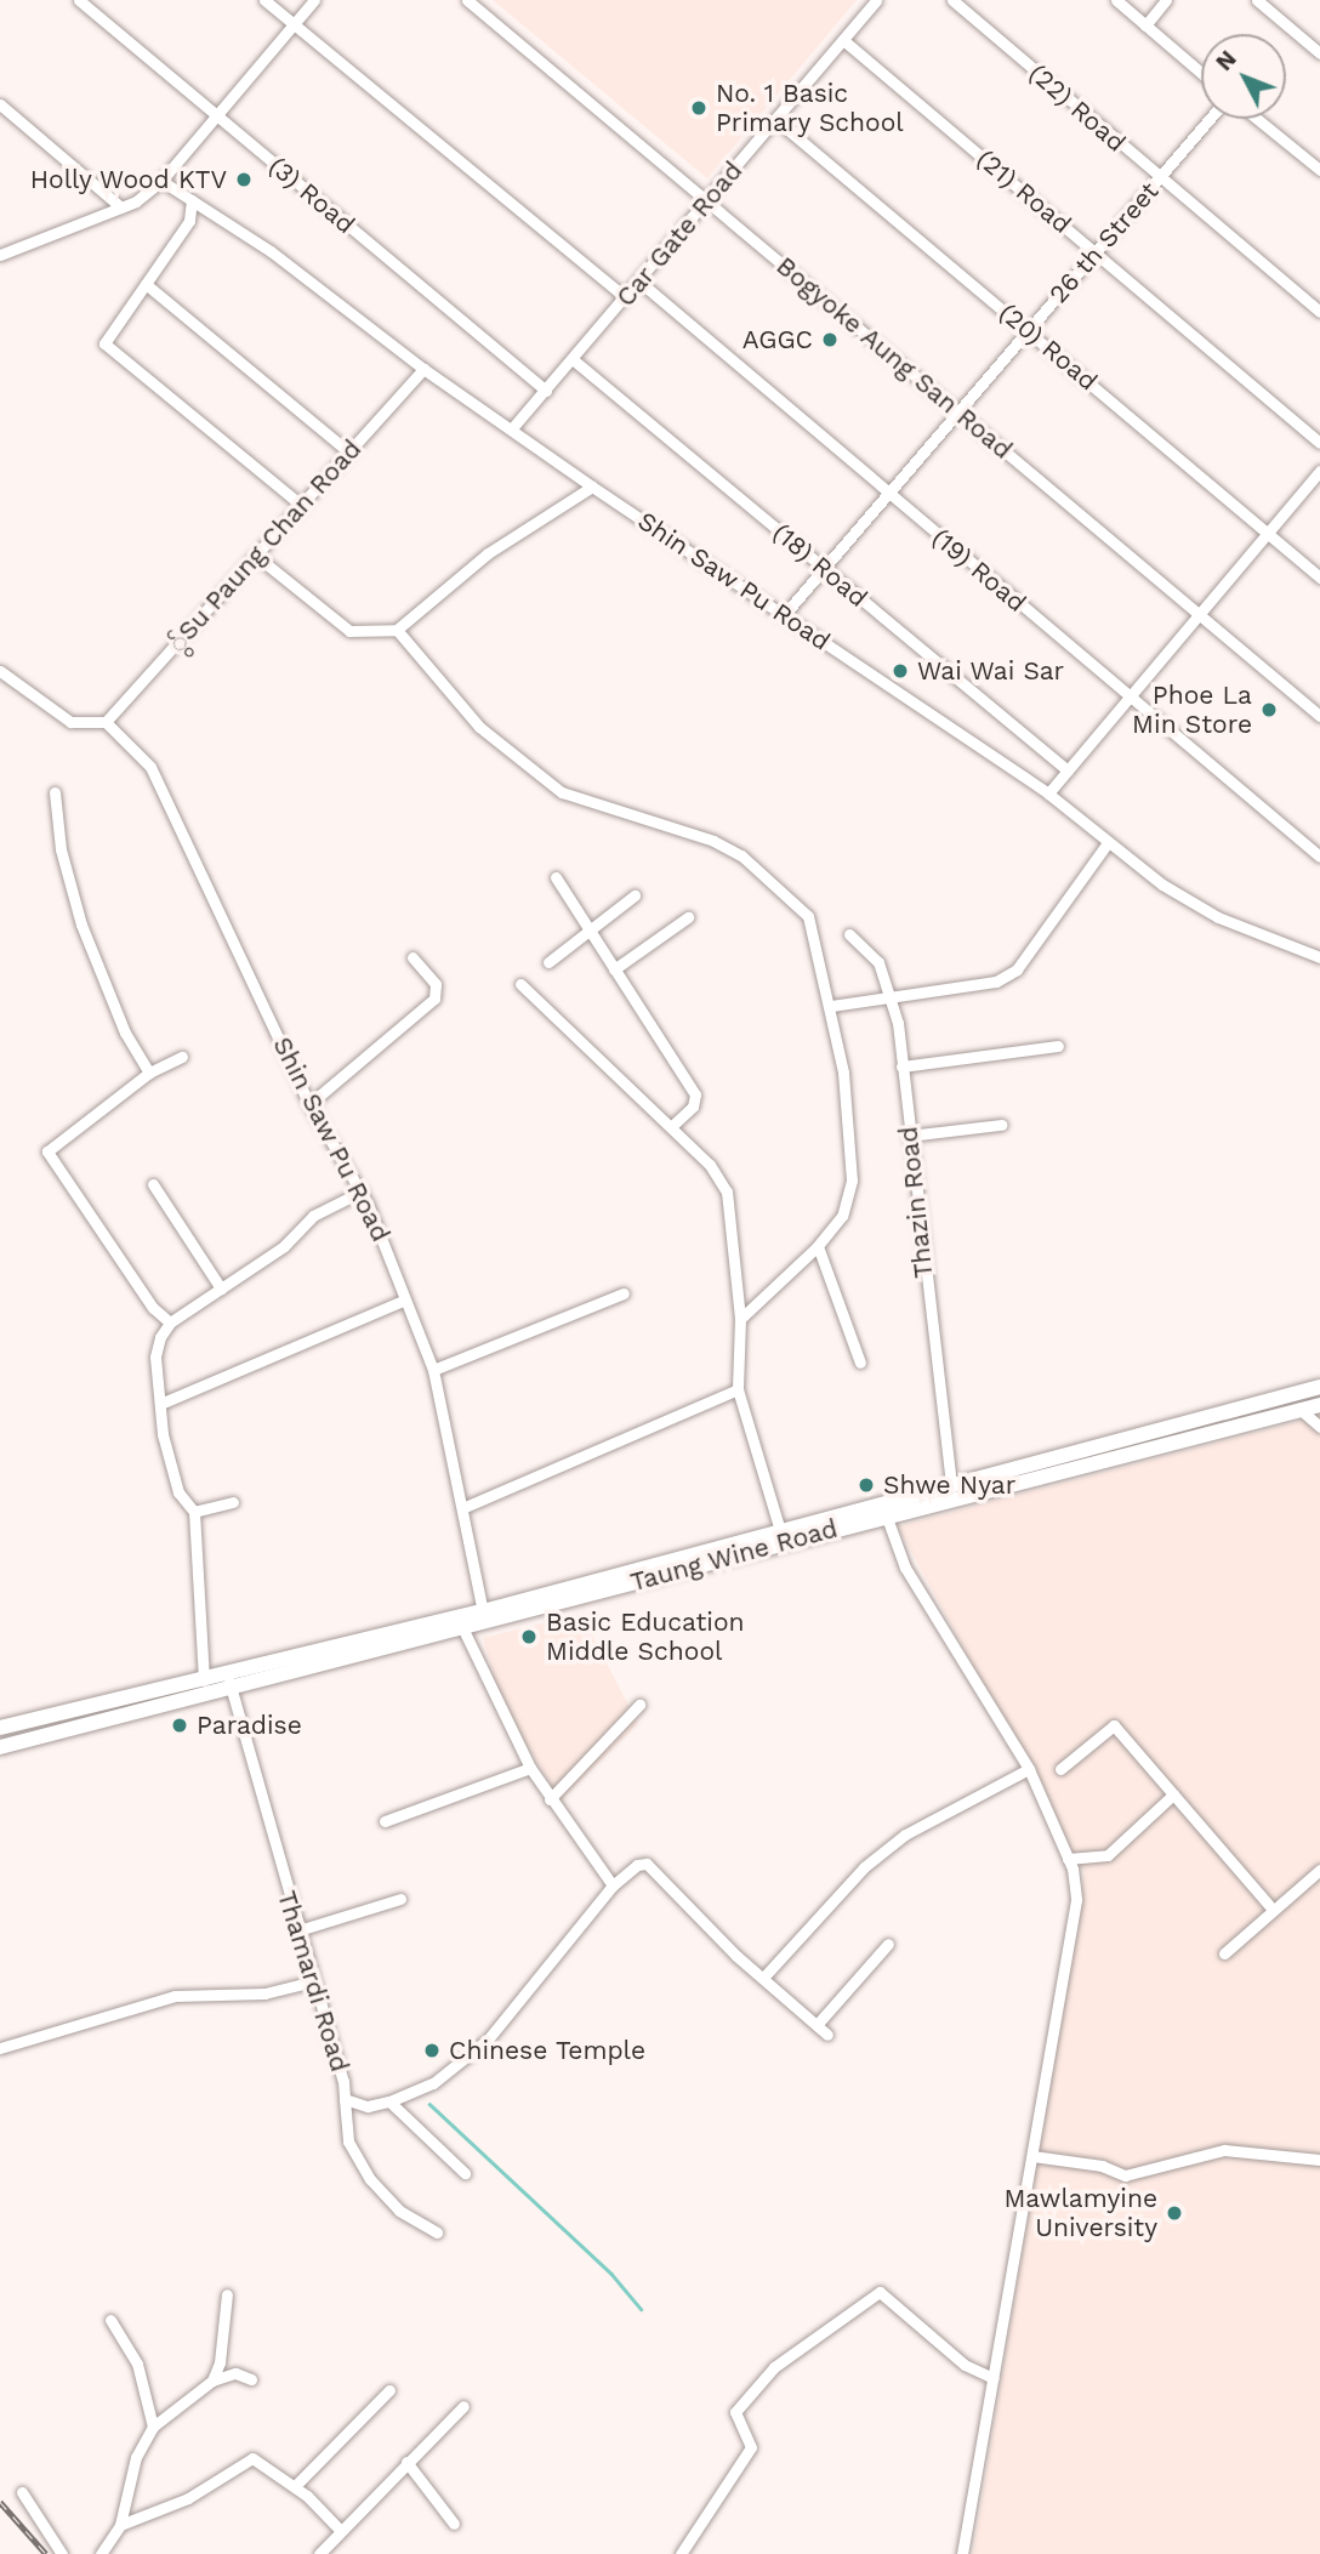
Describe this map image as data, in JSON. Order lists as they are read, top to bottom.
{
  "streets": {
    "main road": ["Taung Wine Road"],
    "street": [
      "(22) Road",
      "(21) Road",
      "(3) Road",
      "Car Gate Road",
      "26 th Street",
      "(20) Road",
      "Bogyoke Aung San Road",
      "်ွSu Paung Chan Road",
      "(18) Road",
      "(19) Road",
      "Shin Saw Pu Road",
      "Thazin Road",
      "Thamardi Road"
    ]
  },
  "crossings": [
    ["(22) Road", "26 th Street"],
    ["(21) Road", "Car Gate Road"],
    ["(21) Road", "26 th Street"],
    ["(3) Road", "Car Gate Road"],
    ["Car Gate Road", "(20) Road"],
    ["Car Gate Road", "Bogyoke Aung San Road"],
    ["Car Gate Road", "(18) Road"],
    ["Car Gate Road", "(19) Road"],
    ["Car Gate Road", "Shin Saw Pu Road"],
    ["26 th Street", "(20) Road"],
    ["26 th Street", "Bogyoke Aung San Road"],
    ["26 th Street", "(18) Road"],
    ["26 th Street", "(19) Road"],
    ["26 th Street", "Shin Saw Pu Road"],
    ["်ွSu Paung Chan Road", "Shin Saw Pu Road"],
    ["Shin Saw Pu Road", "Taung Wine Road"],
    ["Thazin Road", "Taung Wine Road"],
    ["Taung Wine Road", "Thamardi Road"]
  ],
  "places": [
    "No. 1 Basic Primary School",
    "Holly Wood KTV",
    "AGGC",
    "Wai Wai Sar",
    "Phoe La Min Store",
    "Shwe Nyar",
    "Basic Education Middle School",
    "Paradise",
    "Chinese Temple",
    "Mawlamyine University"
  ],
  "north": "top left"
}
